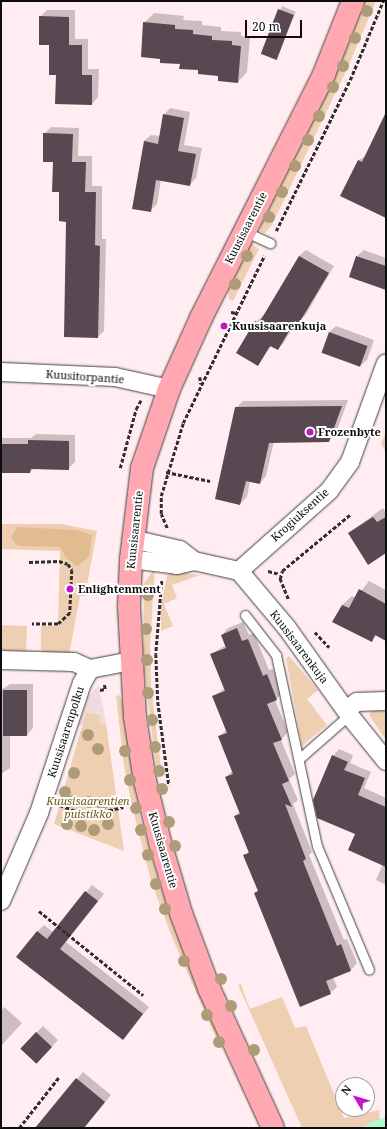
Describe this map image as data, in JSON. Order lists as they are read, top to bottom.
{
  "streets": {
    "main road": ["Kuusisaarentie"],
    "street": [
      "Kuusitorpantie",
      "Krogiuksentie",
      "Kuusisaarenkuja",
      "Kuusisaarenpolku"
    ]
  },
  "crossings": [
    ["Kuusisaarentie", "Kuusitorpantie"],
    ["Krogiuksentie", "Kuusisaarenkuja"]
  ],
  "parks": ["Kuusisaarentien puistikko"],
  "places": ["Kuusisaarenkuja", "Frozenbyte", "Enlightenment"],
  "scale_bar": "20 m",
  "north": "top left"
}
